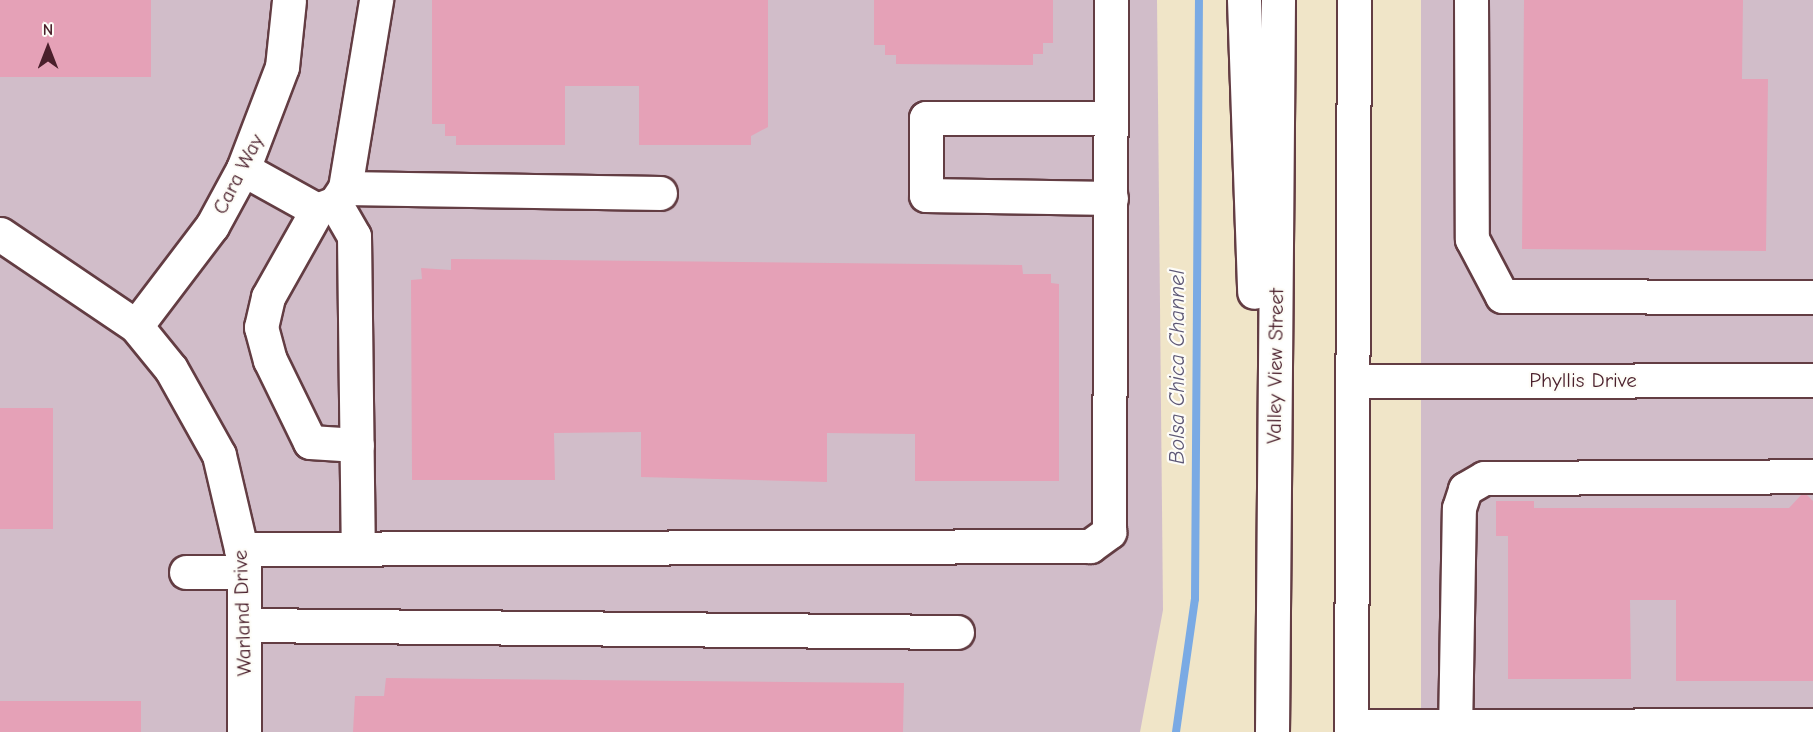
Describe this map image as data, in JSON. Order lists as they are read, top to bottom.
{
  "streets": {
    "main road": [
      "Cara Way",
      "Valley View Street",
      "Phyllis Drive",
      "Warland Drive"
    ]
  },
  "crossings": [
    ["Cara Way", "Warland Drive"]
  ],
  "water": ["Bolsa Chica Channel"],
  "north": "top"
}
